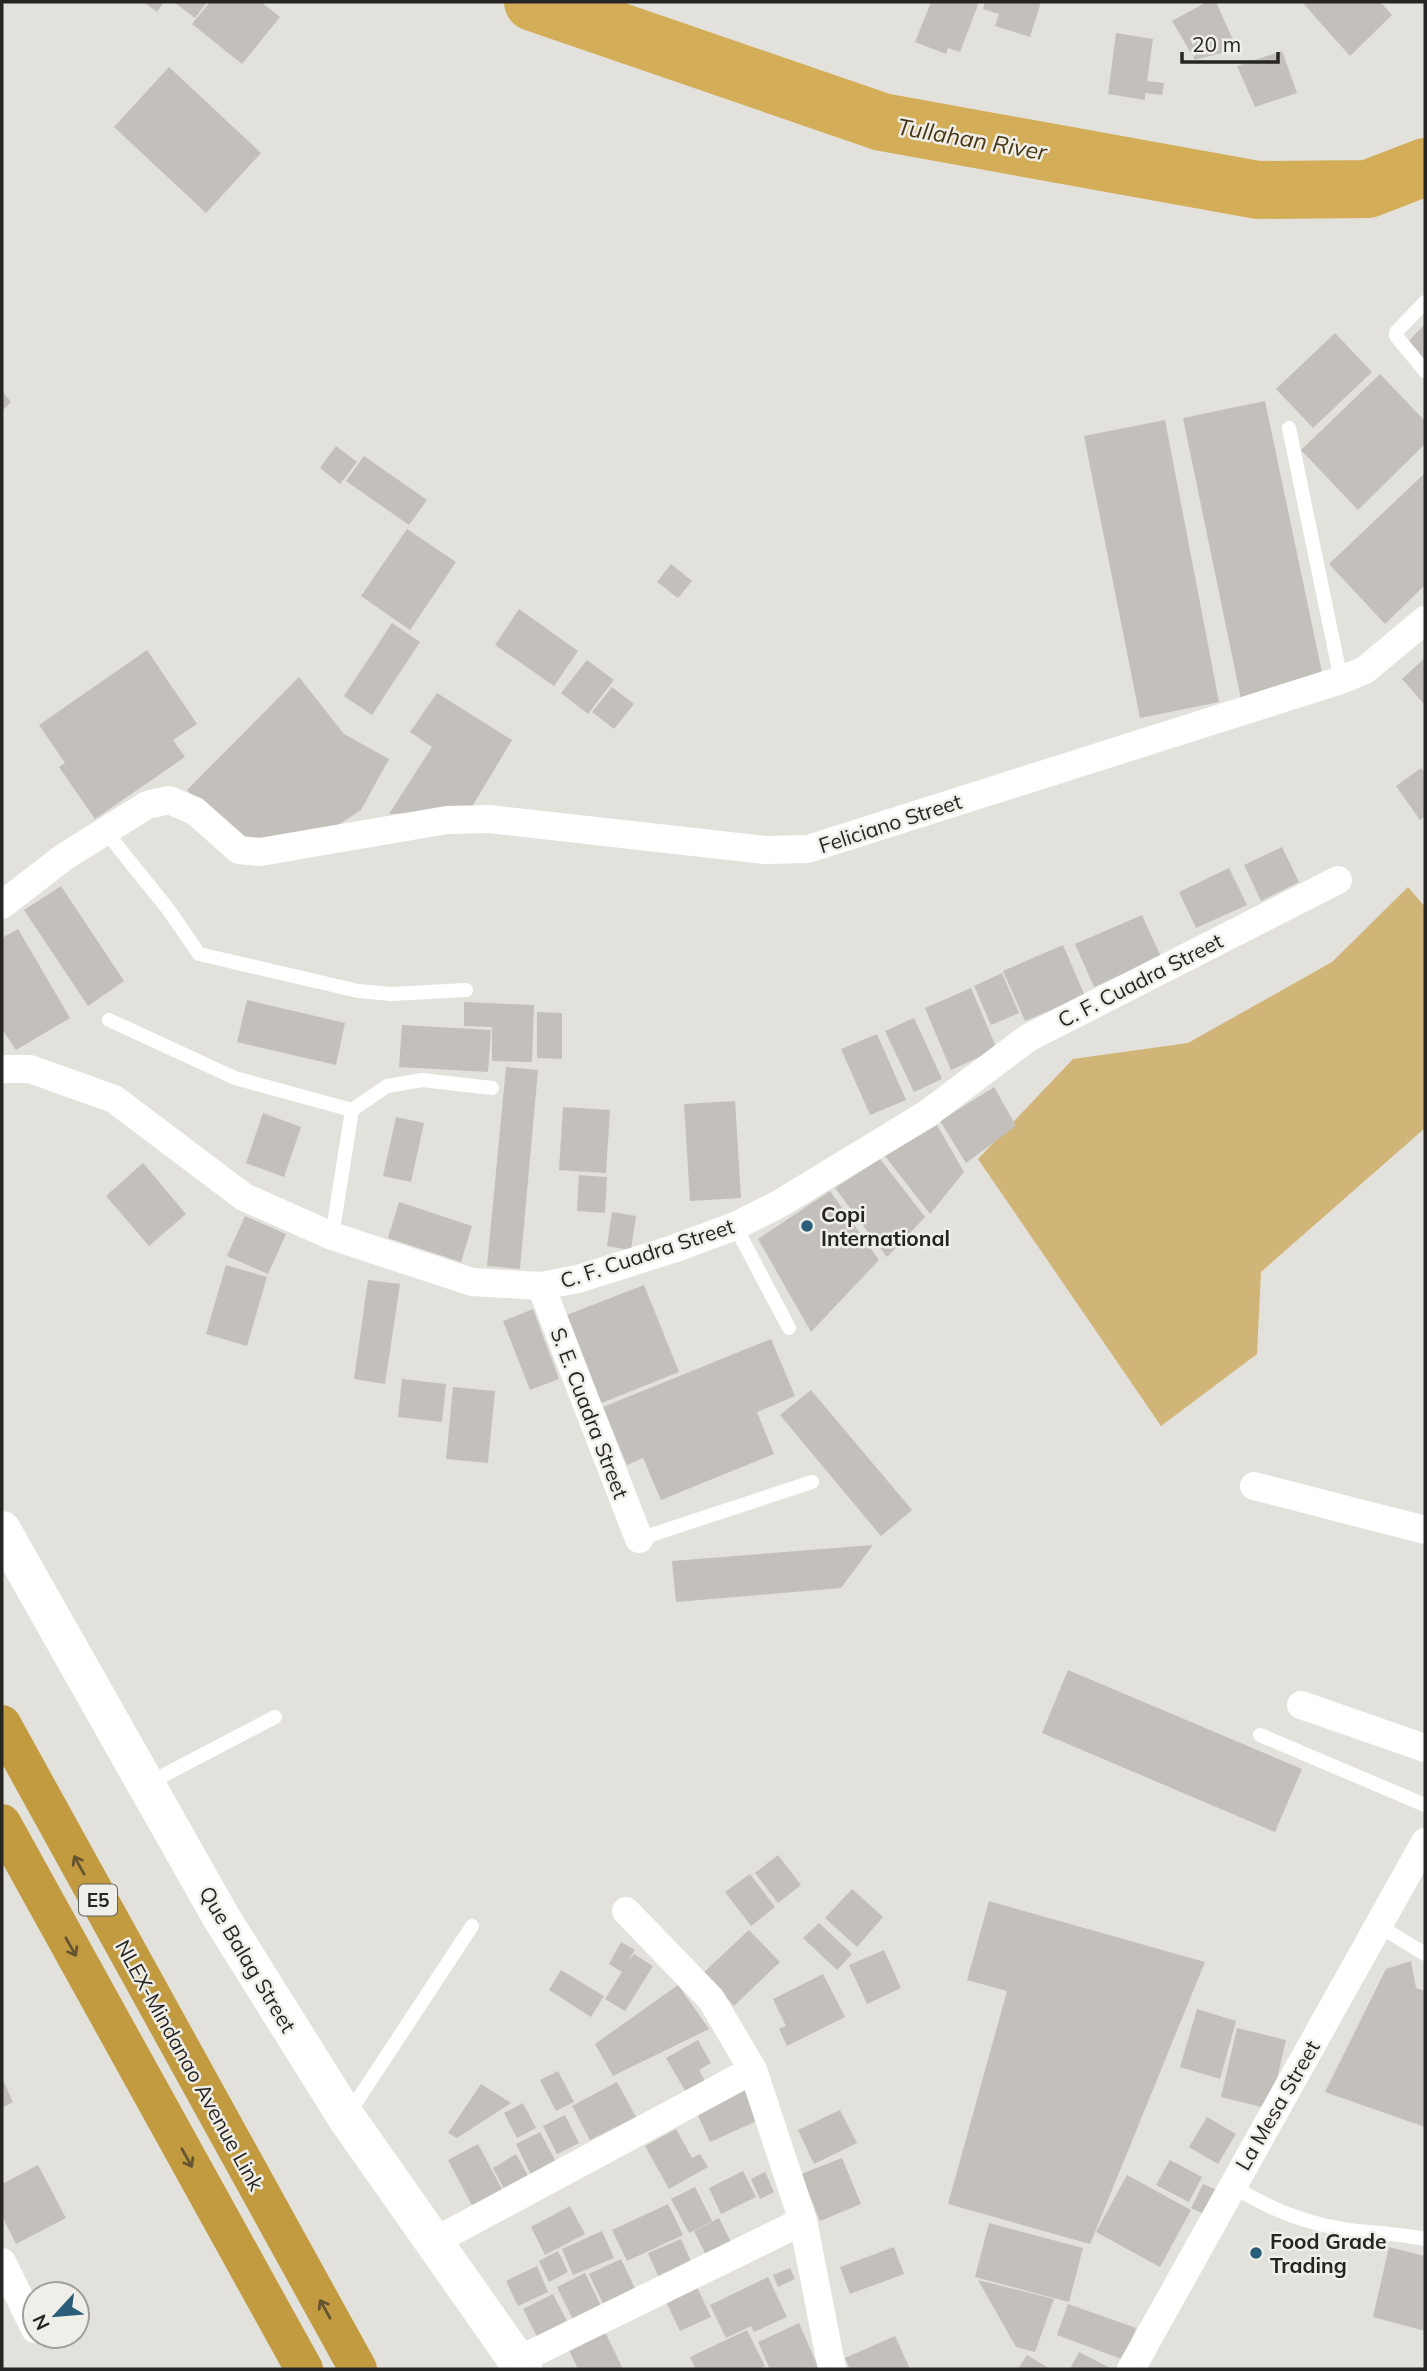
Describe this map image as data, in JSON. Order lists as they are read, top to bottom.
{
  "streets": {
    "highway": ["E5", "NLEX-Mindanao Avenue Link"],
    "street": [
      "Feliciano Street",
      "C. F. Cuadra Street",
      "S. E. Cuadra Street",
      "Que Balag Street",
      "La Mesa Street"
    ]
  },
  "crossings": [
    ["C. F. Cuadra Street", "S. E. Cuadra Street"]
  ],
  "water": ["Tullahan River"],
  "places": ["Copi International", "Food Grade Trading"],
  "scale_bar": "20 m",
  "north": "bottom left"
}
